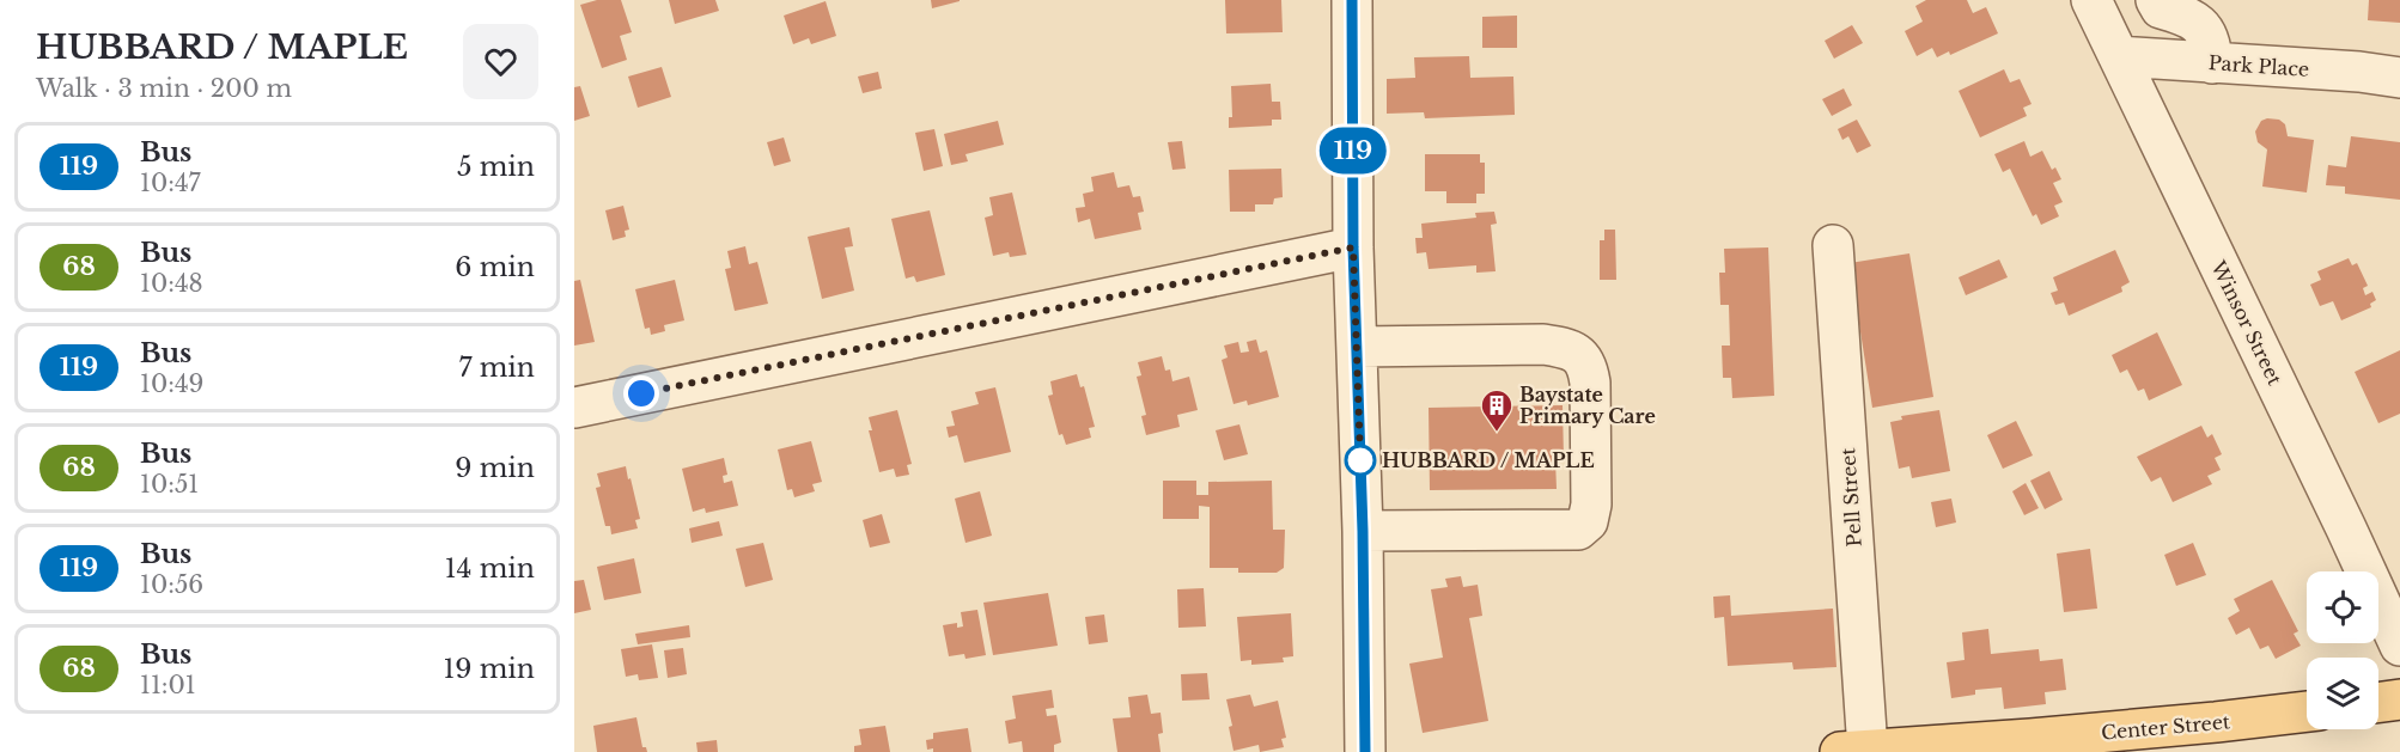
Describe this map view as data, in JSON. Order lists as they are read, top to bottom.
{
  "streets": {
    "main road": ["Center Street"],
    "street": ["Park Place", "Winsor Street", "Pell Street"]
  },
  "crossings": [
    ["Park Place", "Winsor Street"],
    ["Pell Street", "Center Street"]
  ],
  "places": {
    "building": ["Baystate Primary Care"],
    "other": ["HUBBARD / MAPLE"]
  },
  "lines": ["bus line 119"],
  "page": {
    "heading": ["HUBBARD / MAPLE", "Walk · 3 min · 200 m"],
    "on_map": "119",
    "list": [
      {
        "mark": "119",
        "name": "Bus",
        "note": "10:47",
        "value": "5 min"
      },
      {
        "mark": "68",
        "name": "Bus",
        "note": "10:48",
        "value": "6 min"
      },
      {
        "mark": "119",
        "name": "Bus",
        "note": "10:49",
        "value": "7 min"
      },
      {
        "mark": "68",
        "name": "Bus",
        "note": "10:51",
        "value": "9 min"
      },
      {
        "mark": "119",
        "name": "Bus",
        "note": "10:56",
        "value": "14 min"
      },
      {
        "mark": "68",
        "name": "Bus",
        "note": "11:01",
        "value": "19 min"
      }
    ]
  }
}
